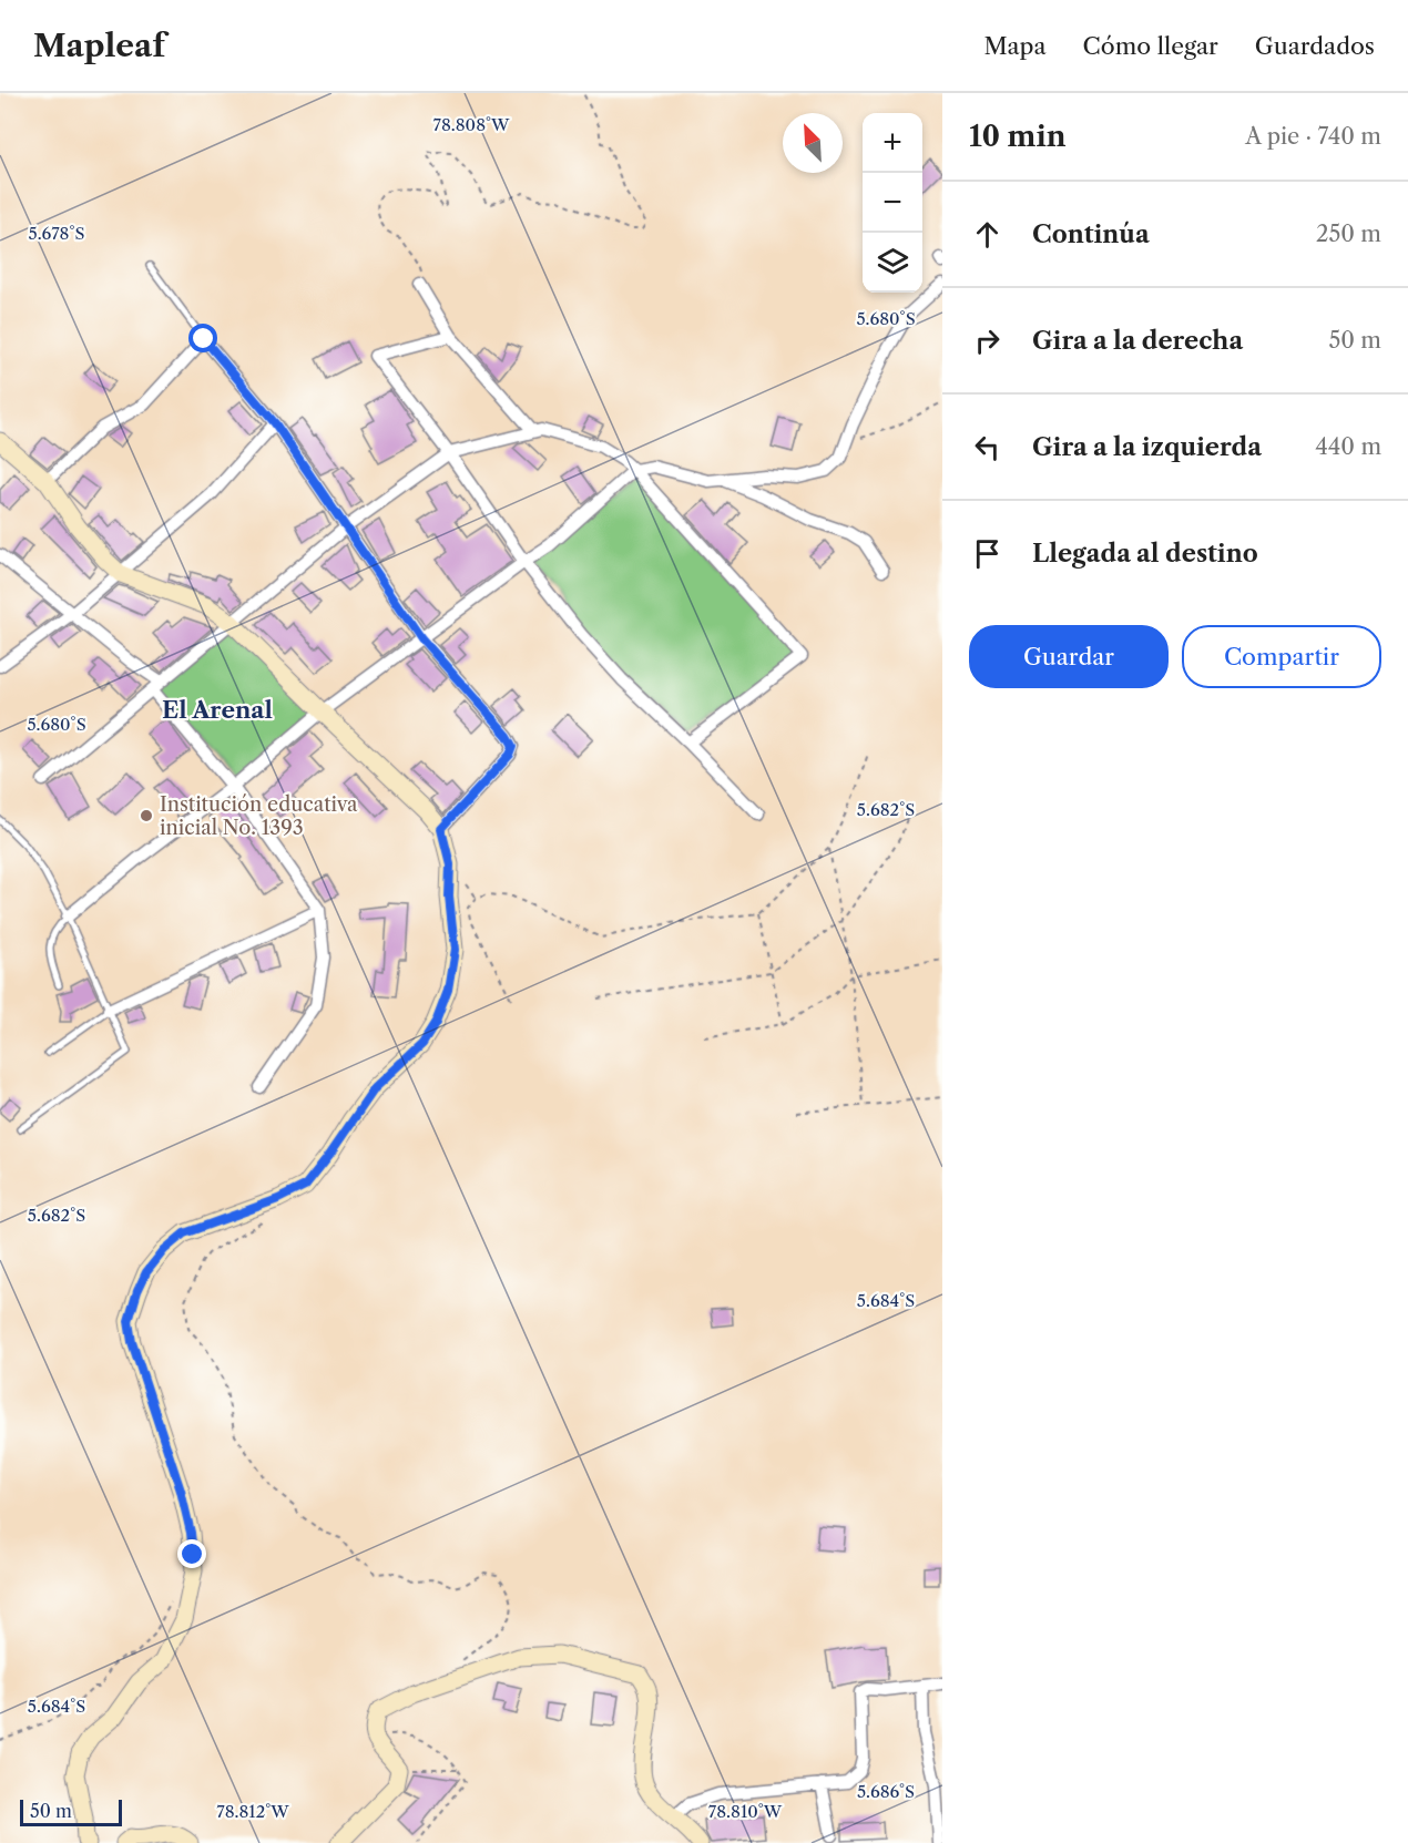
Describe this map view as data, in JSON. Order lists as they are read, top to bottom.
{
  "districts": ["El Arenal"],
  "places": ["Institución educativa inicial No. 1393"],
  "scale_bar": "50 m",
  "north": "top left",
  "page": {
    "header": "Mapleaf",
    "nav": ["Mapa", "Cómo llegar", "Guardados"],
    "heading": ["10 min", "A pie · 740 m"],
    "map_buttons": ["+", "−"],
    "list": [
      ["Continúa", "250 m"],
      ["Gira a la derecha", "50 m"],
      ["Gira a la izquierda", "440 m"],
      "Llegada al destino"
    ],
    "buttons": ["Guardar", "Compartir"],
    "scale": "50 m"
  },
  "coordinates": [
    "78.808°W",
    "5.678°S",
    "5.680°S",
    "5.682°S",
    "5.684°S",
    "5.686°S",
    "78.812°W",
    "78.810°W"
  ]
}
